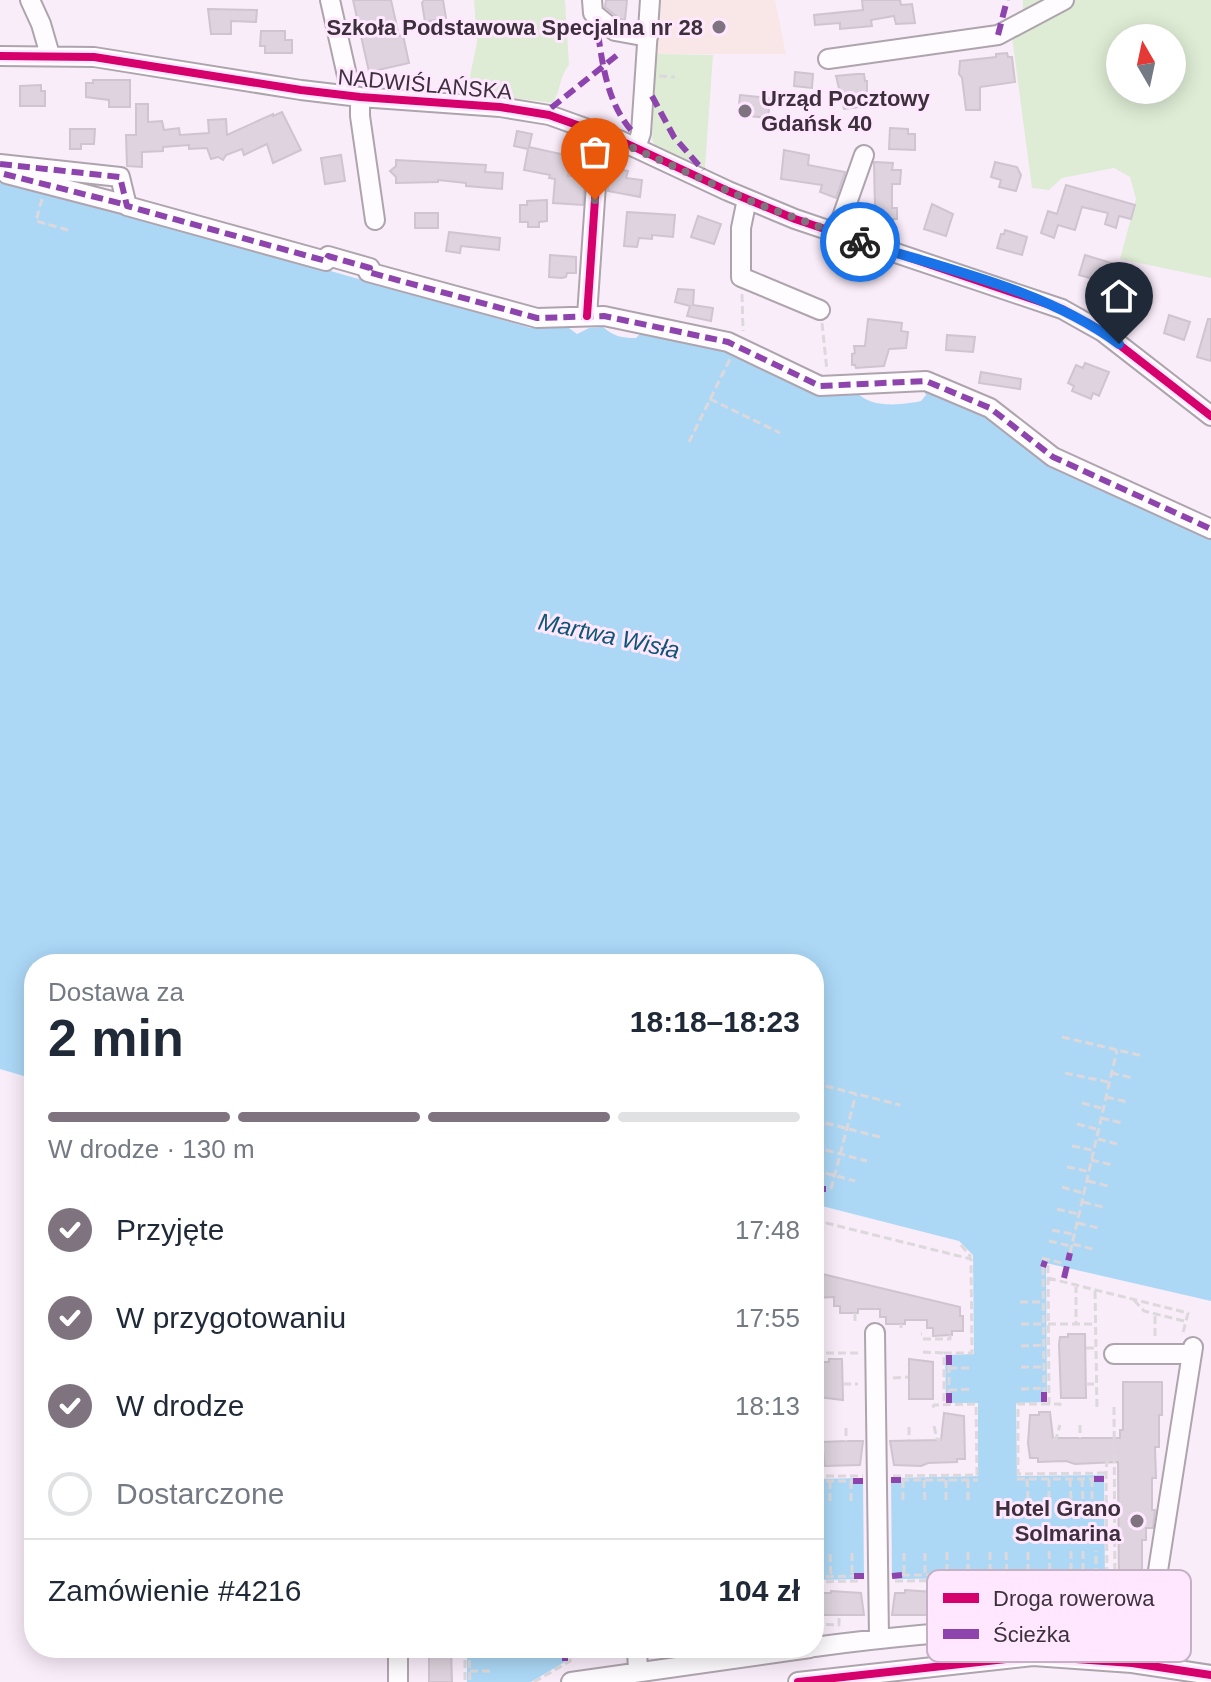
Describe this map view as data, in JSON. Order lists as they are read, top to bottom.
{
  "streets": {
    "street": ["NADWIŚLAŃSKA"]
  },
  "water": ["Martwa Wisła"],
  "places": ["Szkoła Podstawowa Specjalna nr 28", "Urząd Pocztowy Gdańsk 40", "Hotel Grano Solmarina"],
  "legend": ["Droga rowerowa", "Ścieżka"],
  "north": "top",
  "page": {
    "heading": ["2 min", "Dostawa za", "18:18–18:23"],
    "panel": ["Zamówienie #4216", "104 zł"],
    "bar": "W drodze · 130 m",
    "list": [
      ["Przyjęte", "17:48"],
      ["W przygotowaniu", "17:55"],
      ["W drodze", "18:13"],
      "Dostarczone"
    ]
  }
}
